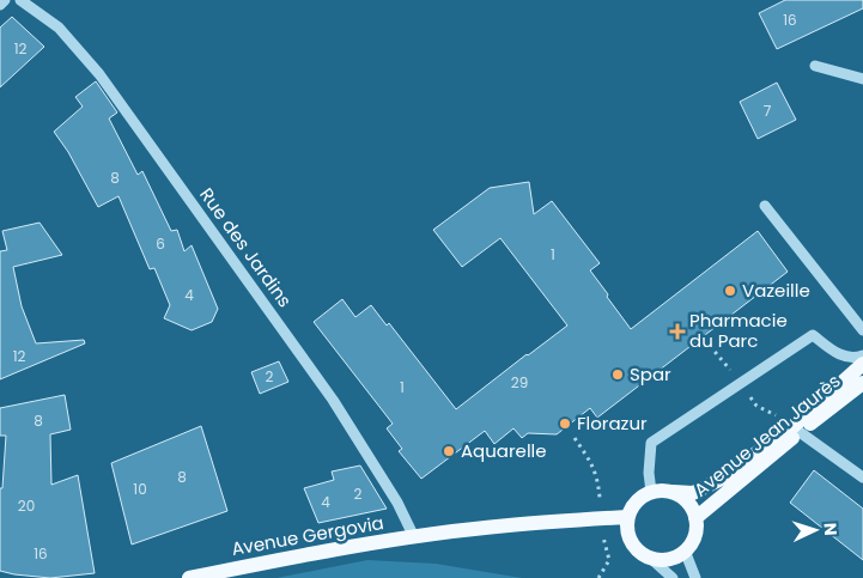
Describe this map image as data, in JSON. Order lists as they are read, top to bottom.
{
  "streets": {
    "main road": ["Avenue Jean Jaurès", "Avenue Gergovia"],
    "street": ["Rue des Jardins"]
  },
  "crossings": [
    ["Rue des Jardins", "Avenue Gergovia"],
    ["Avenue Jean Jaurès", "Avenue Gergovia"]
  ],
  "places": {
    "other": [
      "Vazeille",
      "Spar",
      "Florazur",
      "Aquarelle"
    ],
    "health": ["Pharmacie du Parc"]
  },
  "house_numbers": [
    "16",
    "12",
    "7",
    "8",
    "6",
    "1",
    "4",
    "12",
    "2",
    "29",
    "1",
    "8",
    "8",
    "10",
    "2",
    "4",
    "20",
    "16"
  ],
  "north": "right"
}
